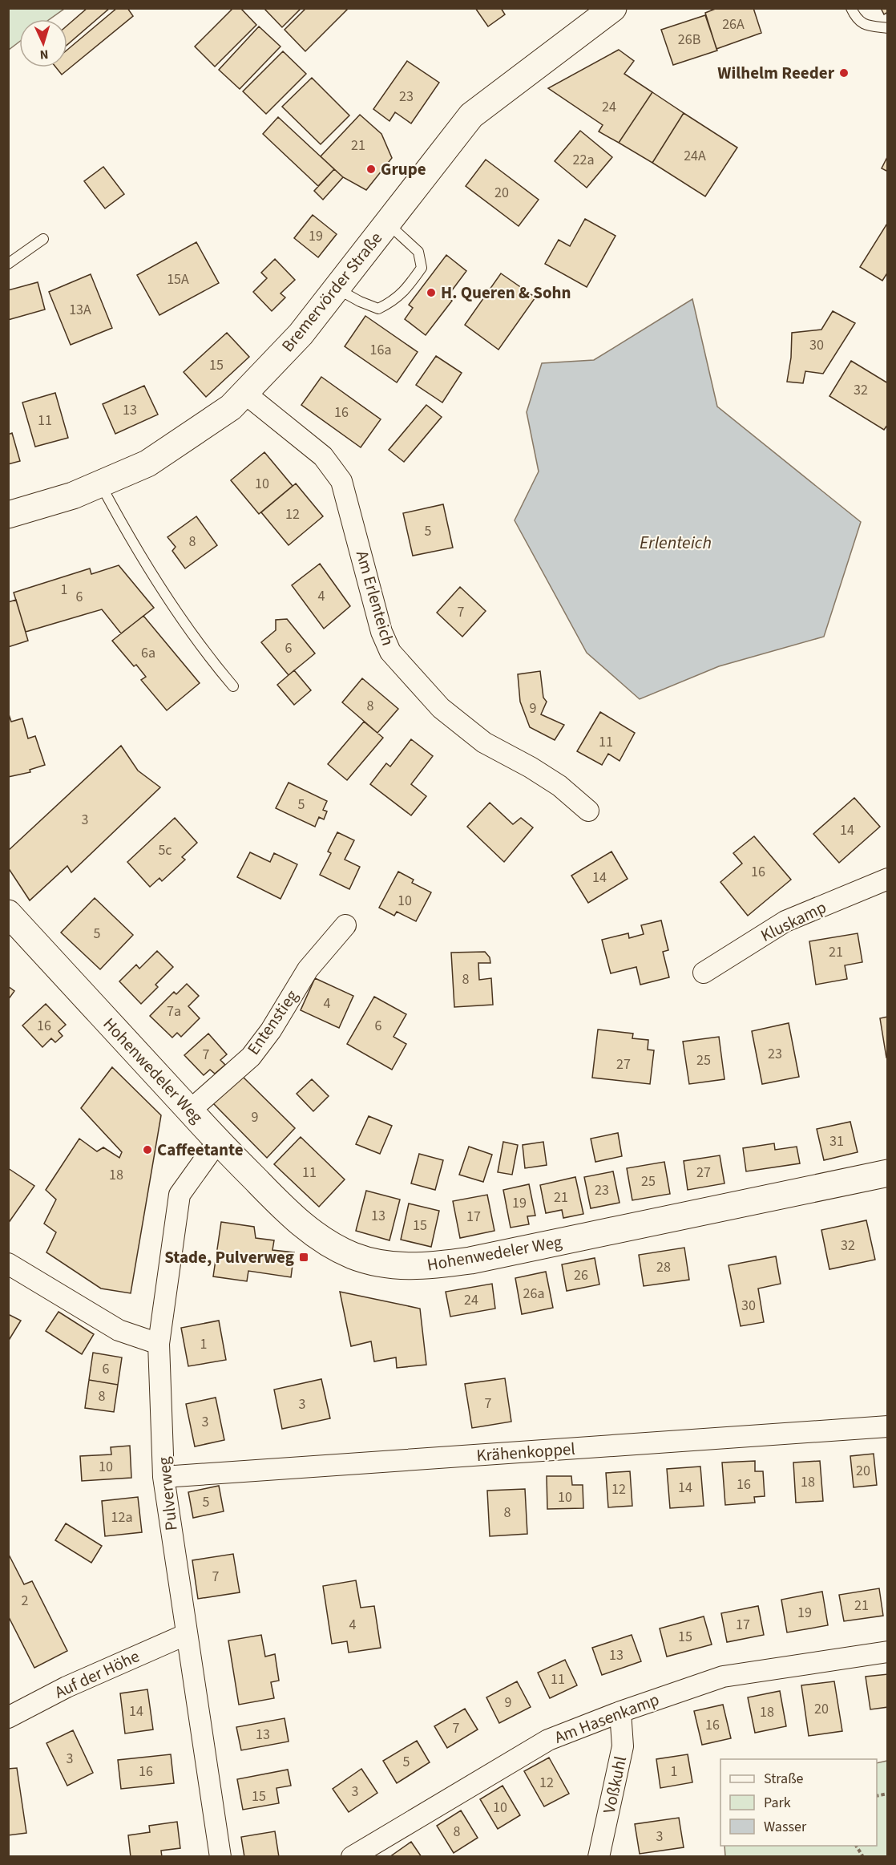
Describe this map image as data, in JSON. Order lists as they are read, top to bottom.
{
  "streets": {
    "street": [
      "Bremervörder Straße",
      "Am Erlenteich",
      "Kluskamp",
      "Entenstieg",
      "Hohenwedeler Weg",
      "Krähenkoppel",
      "Pulverweg",
      "Auf der Höhe",
      "Am Hasenkamp",
      "Voßkuhl"
    ]
  },
  "crossings": [
    ["Bremervörder Straße", "Am Erlenteich"],
    ["Entenstieg", "Hohenwedeler Weg"],
    ["Hohenwedeler Weg", "Pulverweg"],
    ["Krähenkoppel", "Pulverweg"],
    ["Pulverweg", "Auf der Höhe"],
    ["Am Hasenkamp", "Voßkuhl"]
  ],
  "water": ["Erlenteich"],
  "places": {
    "other": [
      "Wilhelm Reeder",
      "Grupe",
      "H. Queren & Sohn",
      "Caffeetante"
    ],
    "transit": ["Stade, Pulverweg"]
  },
  "house_numbers": [
    "26A",
    "26B",
    "23",
    "24",
    "21",
    "24A",
    "22a",
    "20",
    "19",
    "15A",
    "13A",
    "30",
    "16a",
    "15",
    "32",
    "13",
    "16",
    "11",
    "10",
    "12",
    "5",
    "8",
    "1",
    "4",
    "6",
    "7",
    "6",
    "6a",
    "8",
    "9",
    "11",
    "5",
    "3",
    "14",
    "5c",
    "16",
    "14",
    "10",
    "5",
    "21",
    "8",
    "4",
    "7a",
    "16",
    "6",
    "23",
    "7",
    "25",
    "27",
    "9",
    "31",
    "11",
    "27",
    "18",
    "25",
    "23",
    "21",
    "19",
    "13",
    "17",
    "15",
    "32",
    "28",
    "26",
    "26a",
    "24",
    "30",
    "1",
    "6",
    "8",
    "7",
    "3",
    "3",
    "10",
    "20",
    "18",
    "16",
    "14",
    "12",
    "10",
    "5",
    "8",
    "12a",
    "7",
    "2",
    "21",
    "19",
    "4",
    "17",
    "15",
    "13",
    "11",
    "9",
    "20",
    "14",
    "18",
    "16",
    "7",
    "13",
    "3",
    "5",
    "16",
    "1",
    "12",
    "3",
    "15",
    "10",
    "8",
    "3"
  ],
  "legend": ["Straße", "Park", "Wasser"],
  "north": "bottom"
}
